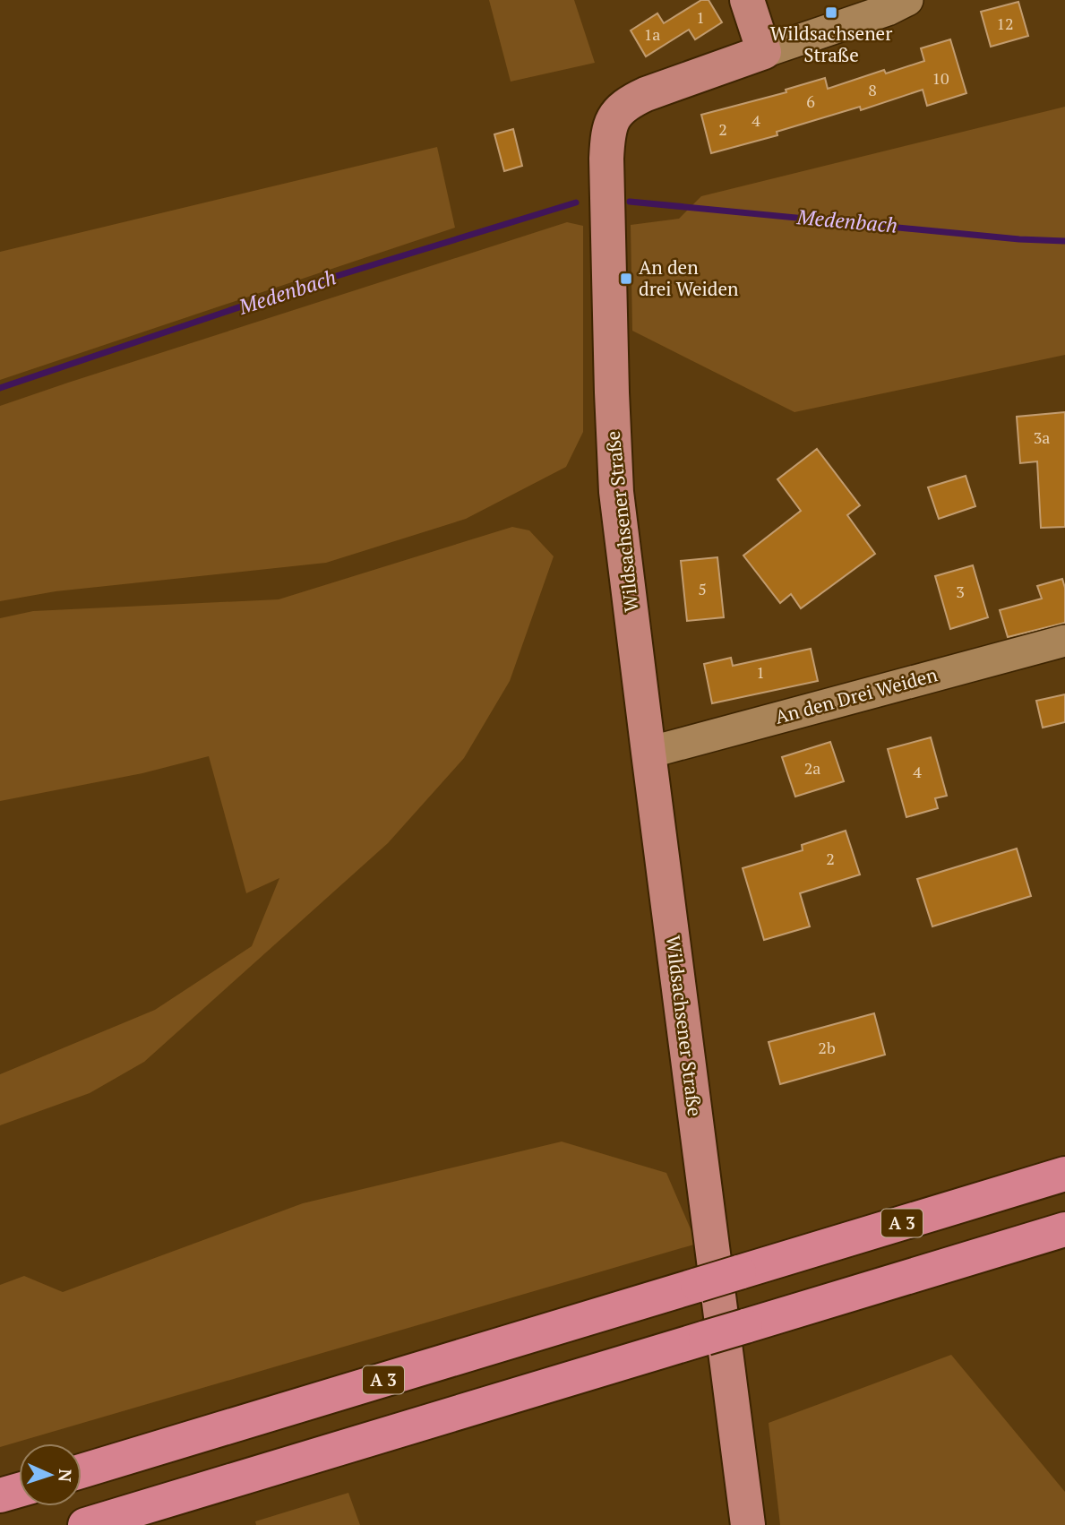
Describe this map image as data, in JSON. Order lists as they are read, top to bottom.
{
  "streets": {
    "highway": ["A 3"],
    "main road": ["Wildsachsener Straße"],
    "street": ["An den Drei Weiden"]
  },
  "crossings": [
    ["Wildsachsener Straße", "An den Drei Weiden"]
  ],
  "water": ["Medenbach"],
  "places": {
    "transit": ["Wildsachsener Straße", "An den drei Weiden"]
  },
  "house_numbers": [
    "1",
    "12",
    "1a",
    "10",
    "8",
    "6",
    "4",
    "2",
    "3a",
    "5",
    "3",
    "1",
    "2a",
    "4",
    "2",
    "2b"
  ],
  "north": "right"
}
